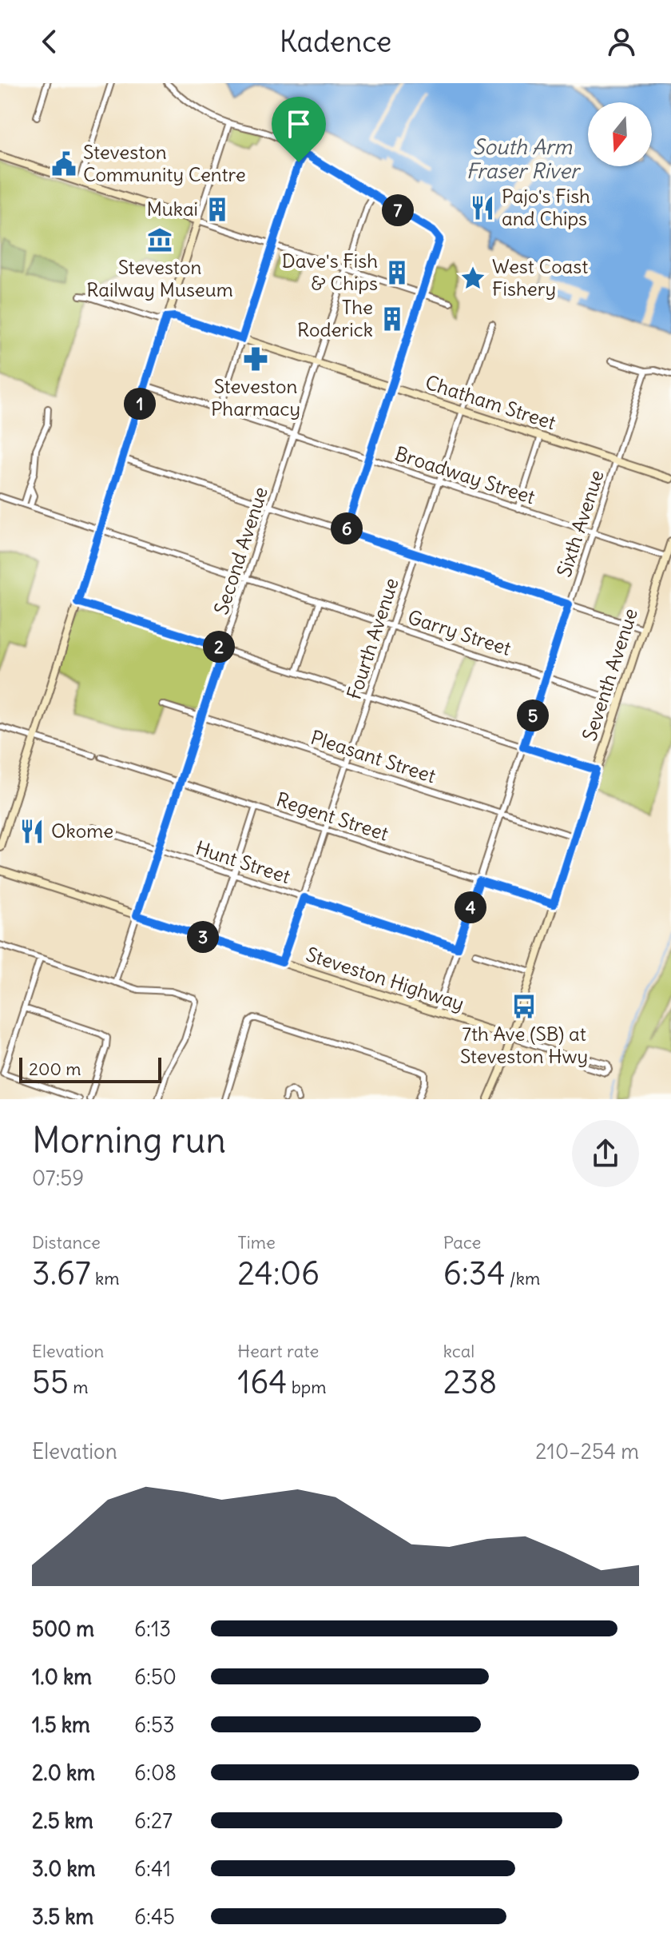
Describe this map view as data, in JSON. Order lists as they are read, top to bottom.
{
  "streets": {
    "street": [
      "Chatham Street",
      "Broadway Street",
      "Sixth Avenue",
      "Second Avenue",
      "Garry Street",
      "Fourth Avenue",
      "Seventh Avenue",
      "Pleasant Street",
      "Regent Street",
      "Hunt Street",
      "Steveston Highway"
    ]
  },
  "crossings": [
    ["Chatham Street", "Sixth Avenue"],
    ["Chatham Street", "Second Avenue"],
    ["Chatham Street", "Fourth Avenue"],
    ["Broadway Street", "Sixth Avenue"],
    ["Broadway Street", "Second Avenue"],
    ["Broadway Street", "Fourth Avenue"],
    ["Broadway Street", "Seventh Avenue"],
    ["Sixth Avenue", "Garry Street"],
    ["Sixth Avenue", "Pleasant Street"],
    ["Sixth Avenue", "Regent Street"],
    ["Sixth Avenue", "Hunt Street"],
    ["Sixth Avenue", "Steveston Highway"],
    ["Second Avenue", "Garry Street"],
    ["Second Avenue", "Pleasant Street"],
    ["Second Avenue", "Regent Street"],
    ["Second Avenue", "Hunt Street"],
    ["Second Avenue", "Steveston Highway"],
    ["Garry Street", "Fourth Avenue"],
    ["Garry Street", "Seventh Avenue"],
    ["Fourth Avenue", "Pleasant Street"],
    ["Fourth Avenue", "Regent Street"],
    ["Fourth Avenue", "Hunt Street"],
    ["Fourth Avenue", "Steveston Highway"],
    ["Seventh Avenue", "Pleasant Street"],
    ["Seventh Avenue", "Regent Street"],
    ["Seventh Avenue", "Steveston Highway"]
  ],
  "water": ["South Arm Fraser River"],
  "places": {
    "public building": ["Steveston Community Centre"],
    "restaurant": ["Pajo's Fish and Chips", "Okome"],
    "building": ["Mukai", "Dave's Fish & Chips", "The Roderick"],
    "museum": ["Steveston Railway Museum"],
    "place": ["West Coast Fishery"],
    "pharmacy": ["Steveston Pharmacy"],
    "bus stop": ["7th Ave (SB) at Steveston Hwy"]
  },
  "scale_bar": "200 m",
  "north": "bottom",
  "page": {
    "header": "Kadence",
    "pins": [
      "7",
      "1",
      "6",
      "2",
      "5",
      "4",
      "3"
    ],
    "scale": "200 m",
    "heading": ["Morning run", "07:59"],
    "stats": [
      ["Distance", "3.67 km"],
      ["Time", "24:06"],
      ["Pace", "6:34 /km"],
      ["Elevation", "55 m"],
      ["Heart rate", "164 bpm"],
      ["kcal", "238"]
    ],
    "chart": ["Elevation", "210–254 m"],
    "list": [
      {
        "name": "500 m",
        "note": "6:13"
      },
      {
        "name": "1.0 km",
        "note": "6:50"
      },
      {
        "name": "1.5 km",
        "note": "6:53"
      },
      {
        "name": "2.0 km",
        "note": "6:08"
      },
      {
        "name": "2.5 km",
        "note": "6:27"
      },
      {
        "name": "3.0 km",
        "note": "6:41"
      },
      {
        "name": "3.5 km",
        "note": "6:45"
      }
    ]
  }
}
